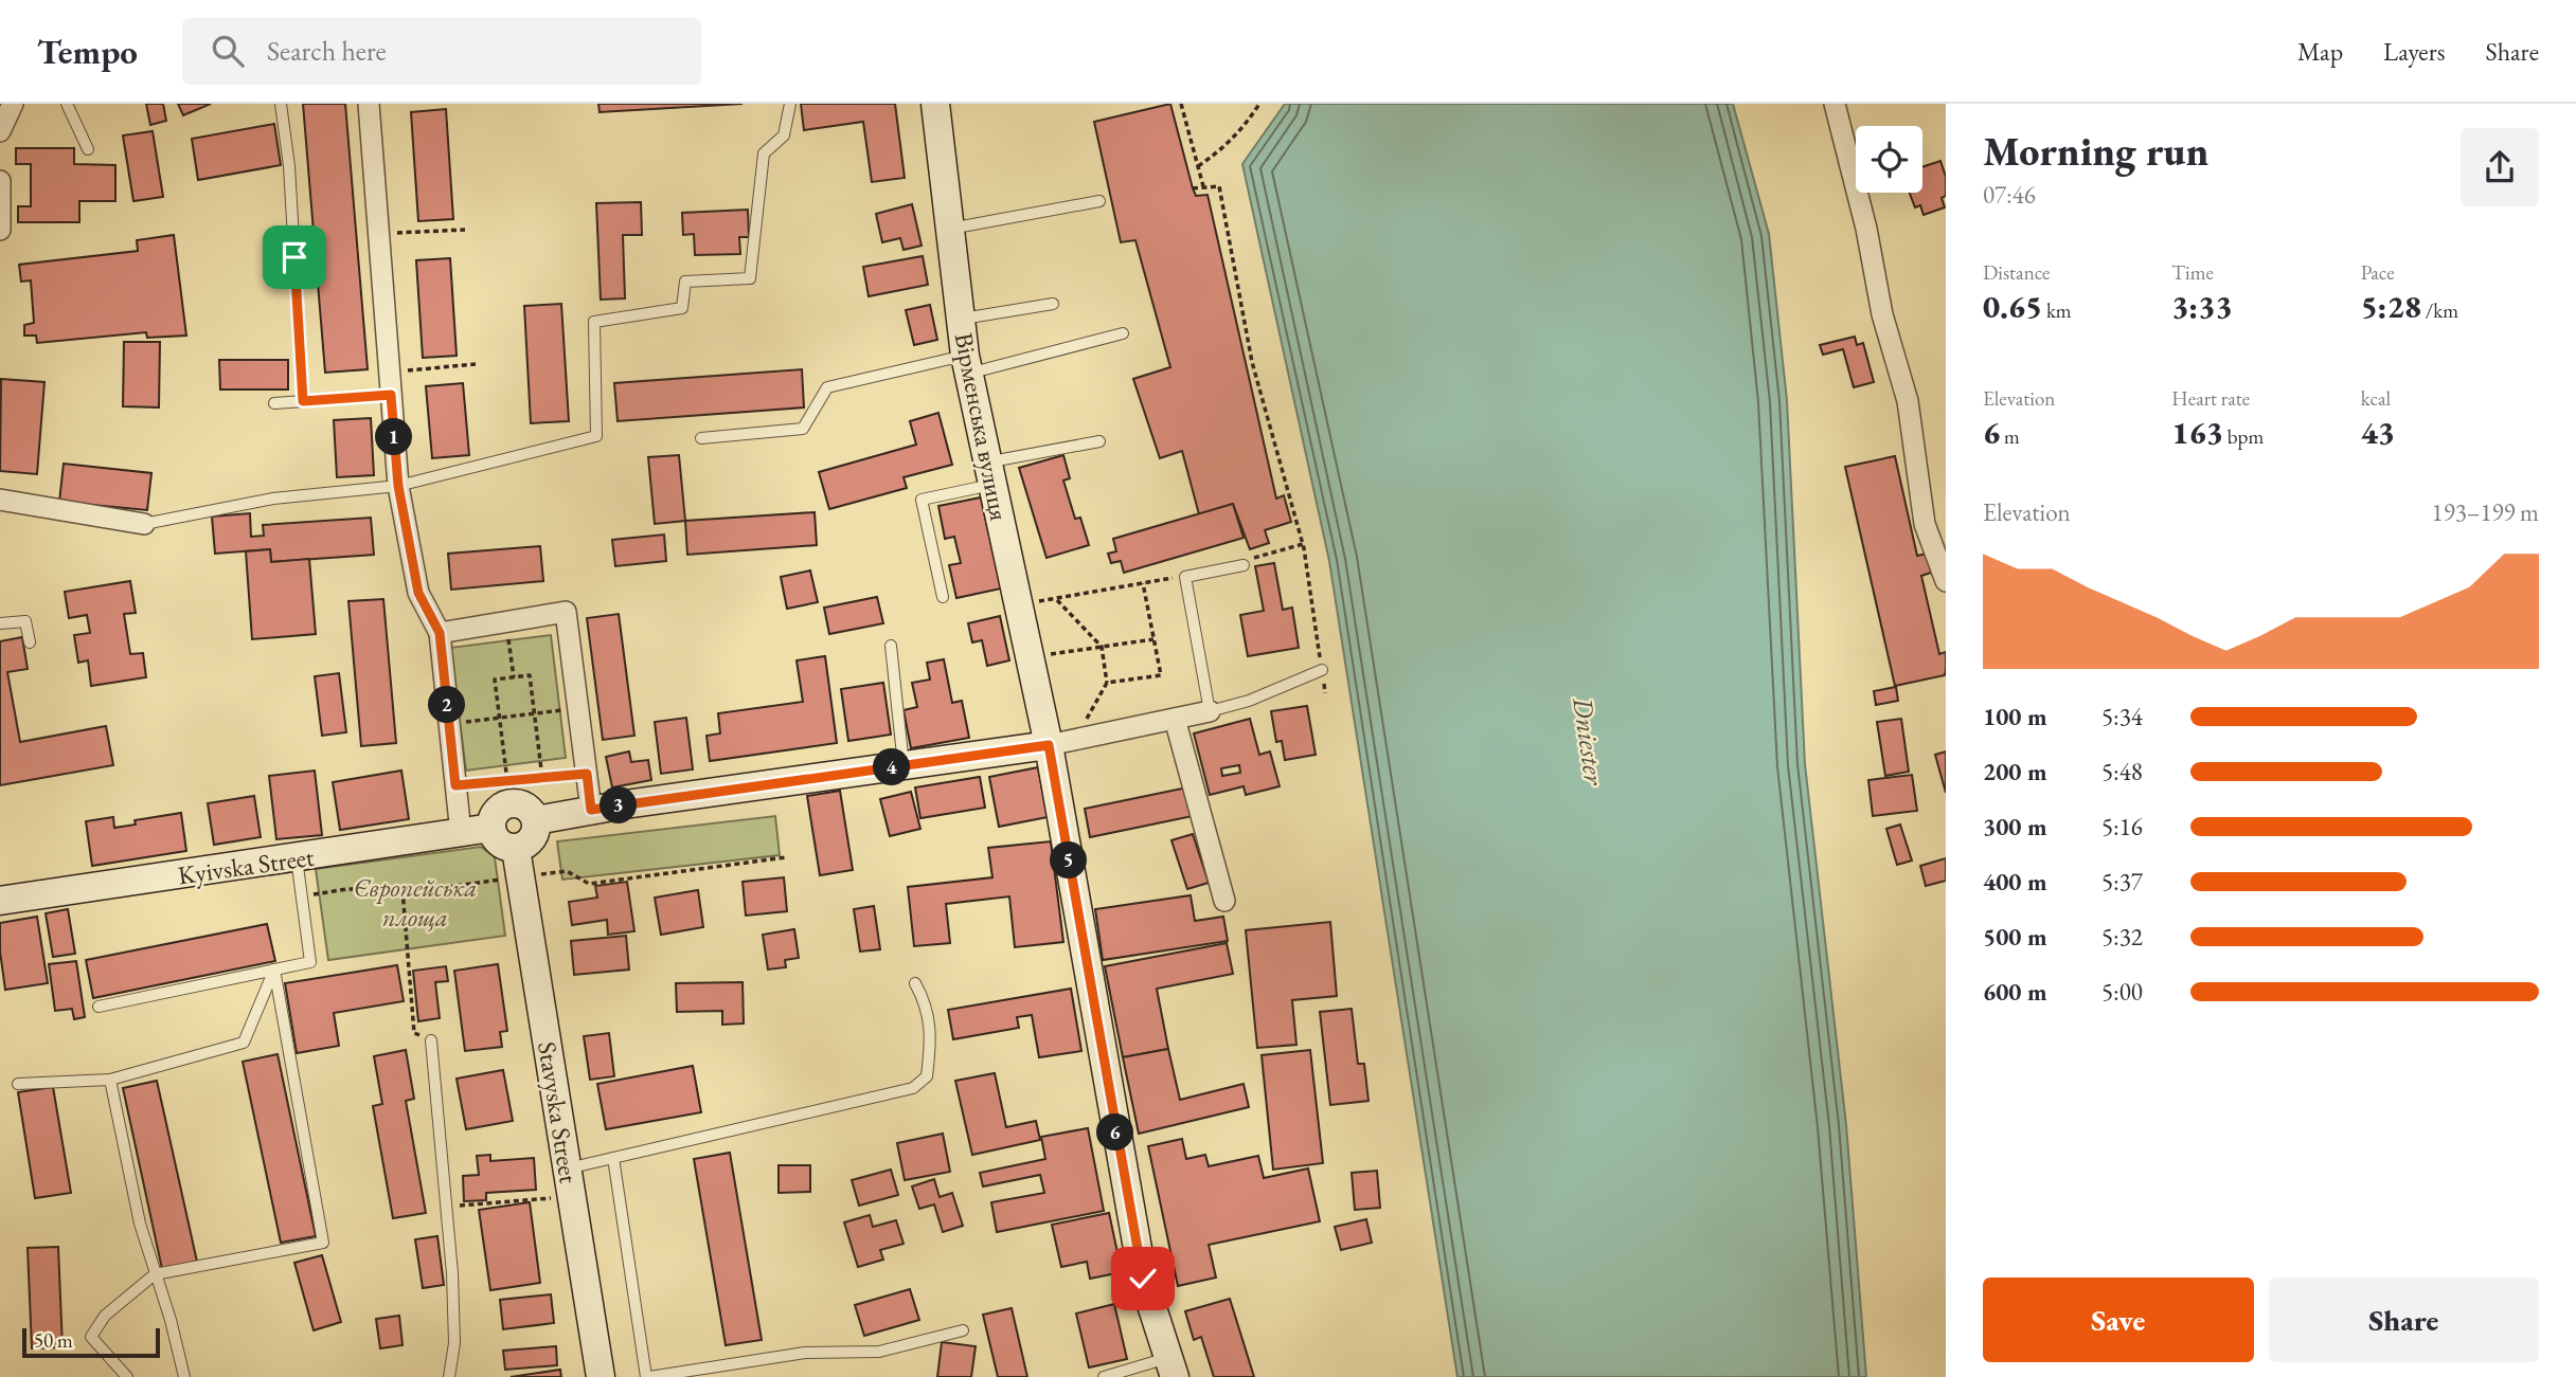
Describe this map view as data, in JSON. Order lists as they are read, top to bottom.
{
  "streets": {
    "main road": ["Вірменська вулиця", "Kyivska Street", "Stavyska Street"]
  },
  "crossings": [
    ["Kyivska Street", "Stavyska Street"]
  ],
  "water": ["Dniester"],
  "parks": ["Європейська площа"],
  "scale_bar": "50 m",
  "page": {
    "header": "Tempo",
    "search": "Search here",
    "nav": ["Map", "Layers", "Share"],
    "heading": ["Morning run", "07:46"],
    "stats": [
      ["Distance", "0.65 km"],
      ["Time", "3:33"],
      ["Pace", "5:28 /km"],
      ["Elevation", "6 m"],
      ["Heart rate", "163 bpm"],
      ["kcal", "43"]
    ],
    "pins": [
      "1",
      "2",
      "4",
      "3",
      "5",
      "6"
    ],
    "chart": ["Elevation", "193–199 m"],
    "list": [
      {
        "name": "100 m",
        "note": "5:34"
      },
      {
        "name": "200 m",
        "note": "5:48"
      },
      {
        "name": "300 m",
        "note": "5:16"
      },
      {
        "name": "400 m",
        "note": "5:37"
      },
      {
        "name": "500 m",
        "note": "5:32"
      },
      {
        "name": "600 m",
        "note": "5:00"
      }
    ],
    "buttons": ["Save", "Share"],
    "scale": "50 m"
  }
}
